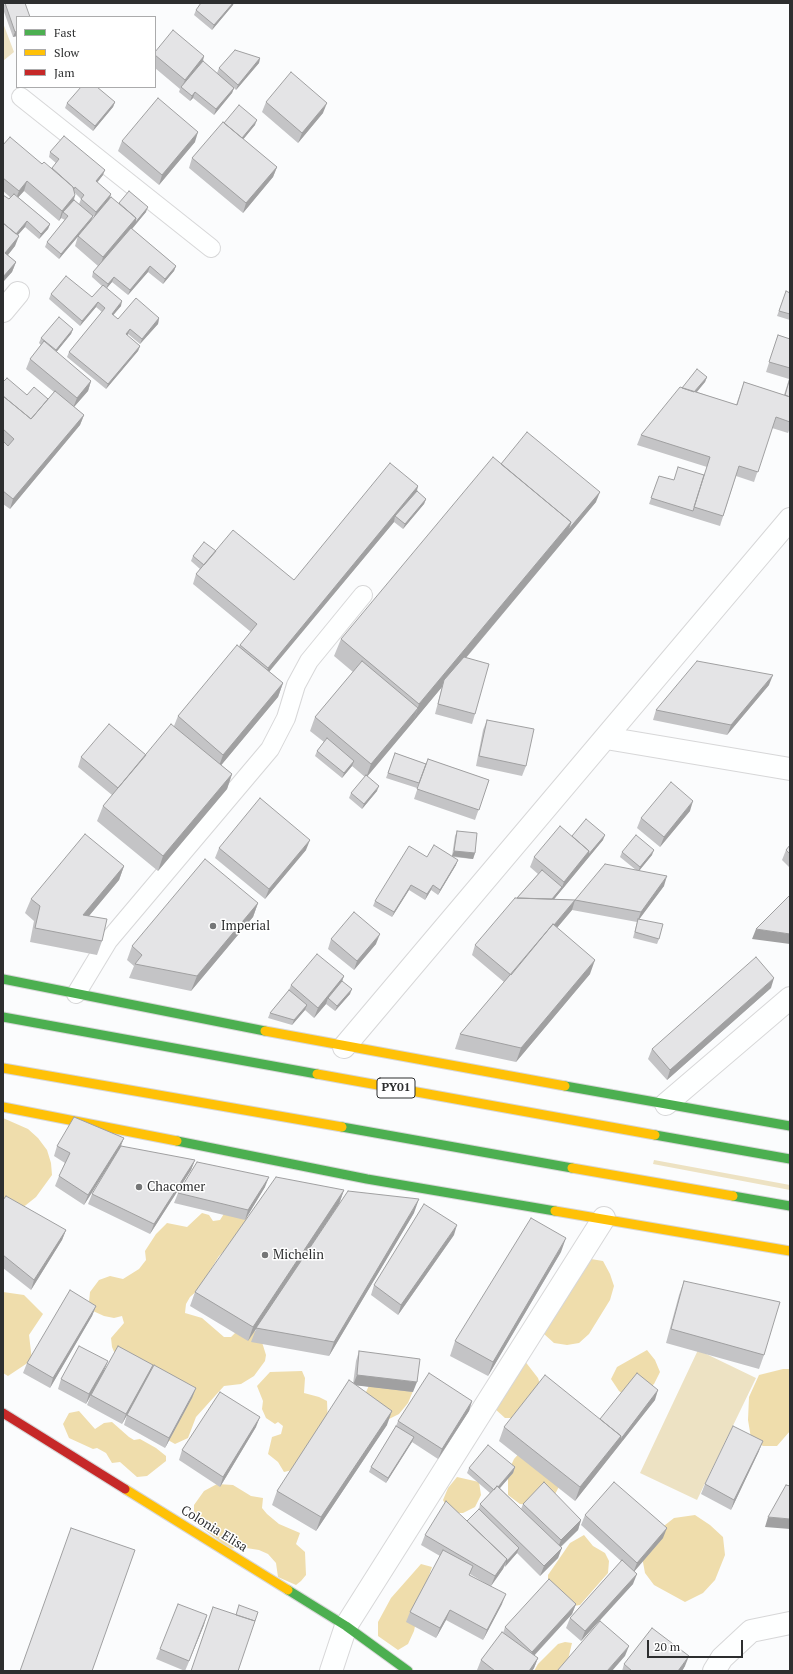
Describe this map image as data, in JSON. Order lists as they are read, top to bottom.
{
  "streets": {
    "main road": ["PY01", "Colonia Elisa"]
  },
  "places": ["Imperial", "Chacomer", "Michelin"],
  "legend": ["Fast", "Slow", "Jam"],
  "scale_bar": "20 m"
}
